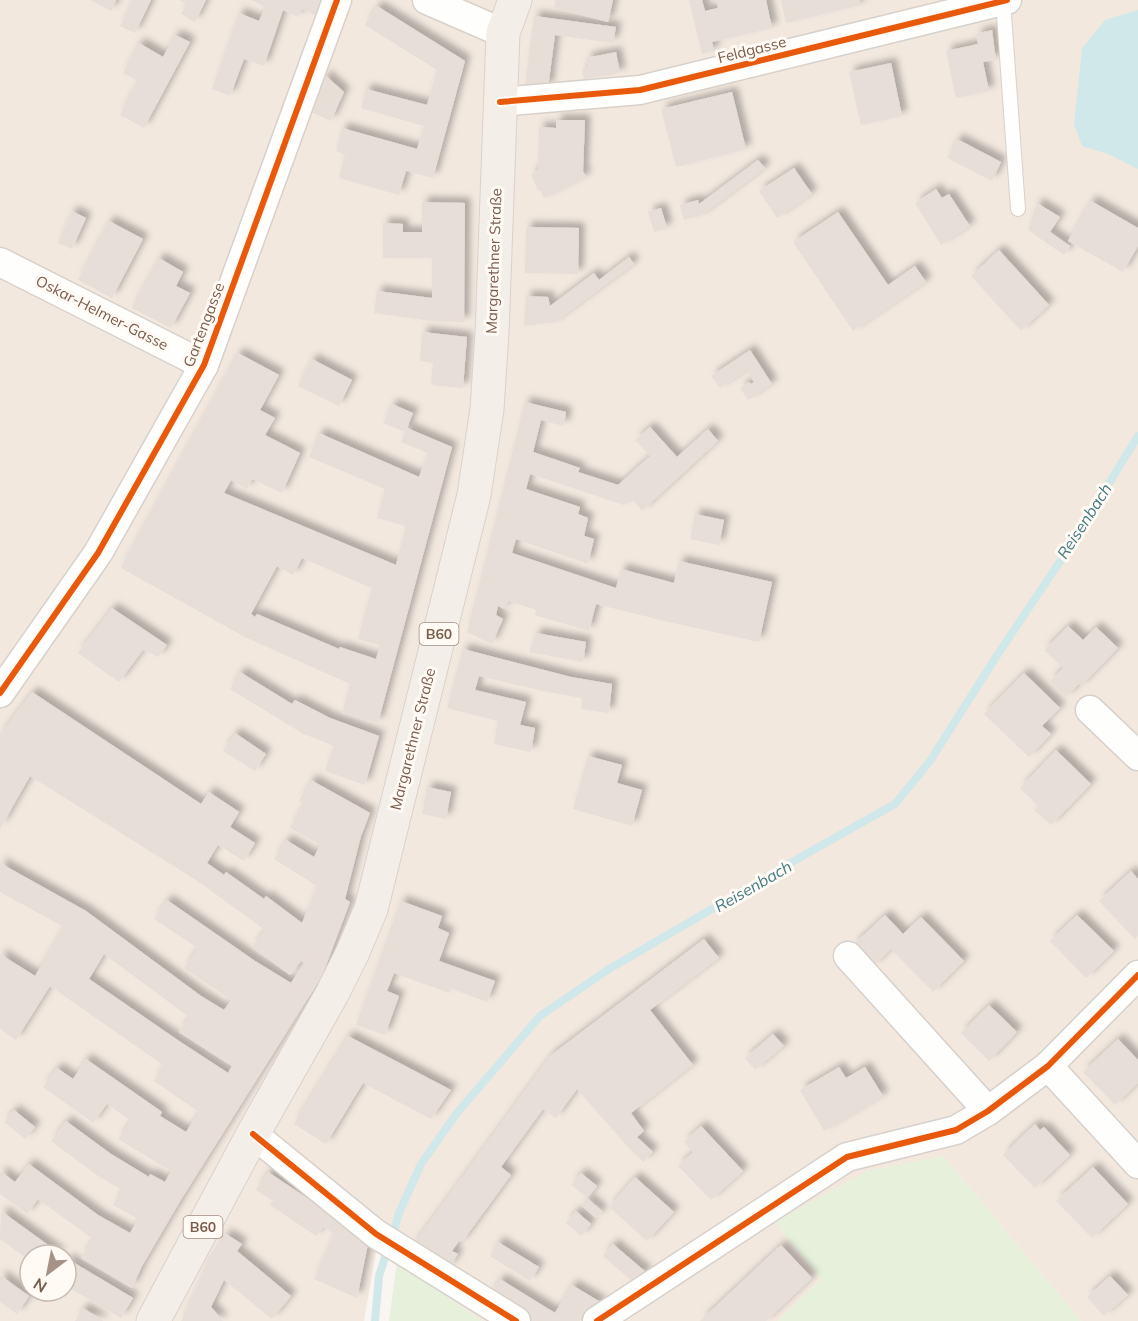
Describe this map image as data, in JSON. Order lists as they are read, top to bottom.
{
  "streets": {
    "main road": ["Margarethner Straße", "B60"],
    "street": ["Feldgasse", "Oskar-Helmer-Gasse", "Gartengasse"]
  },
  "crossings": [
    ["Feldgasse", "Margarethner Straße"],
    ["Oskar-Helmer-Gasse", "Gartengasse"]
  ],
  "water": ["Reisenbach"],
  "north": "bottom left"
}
